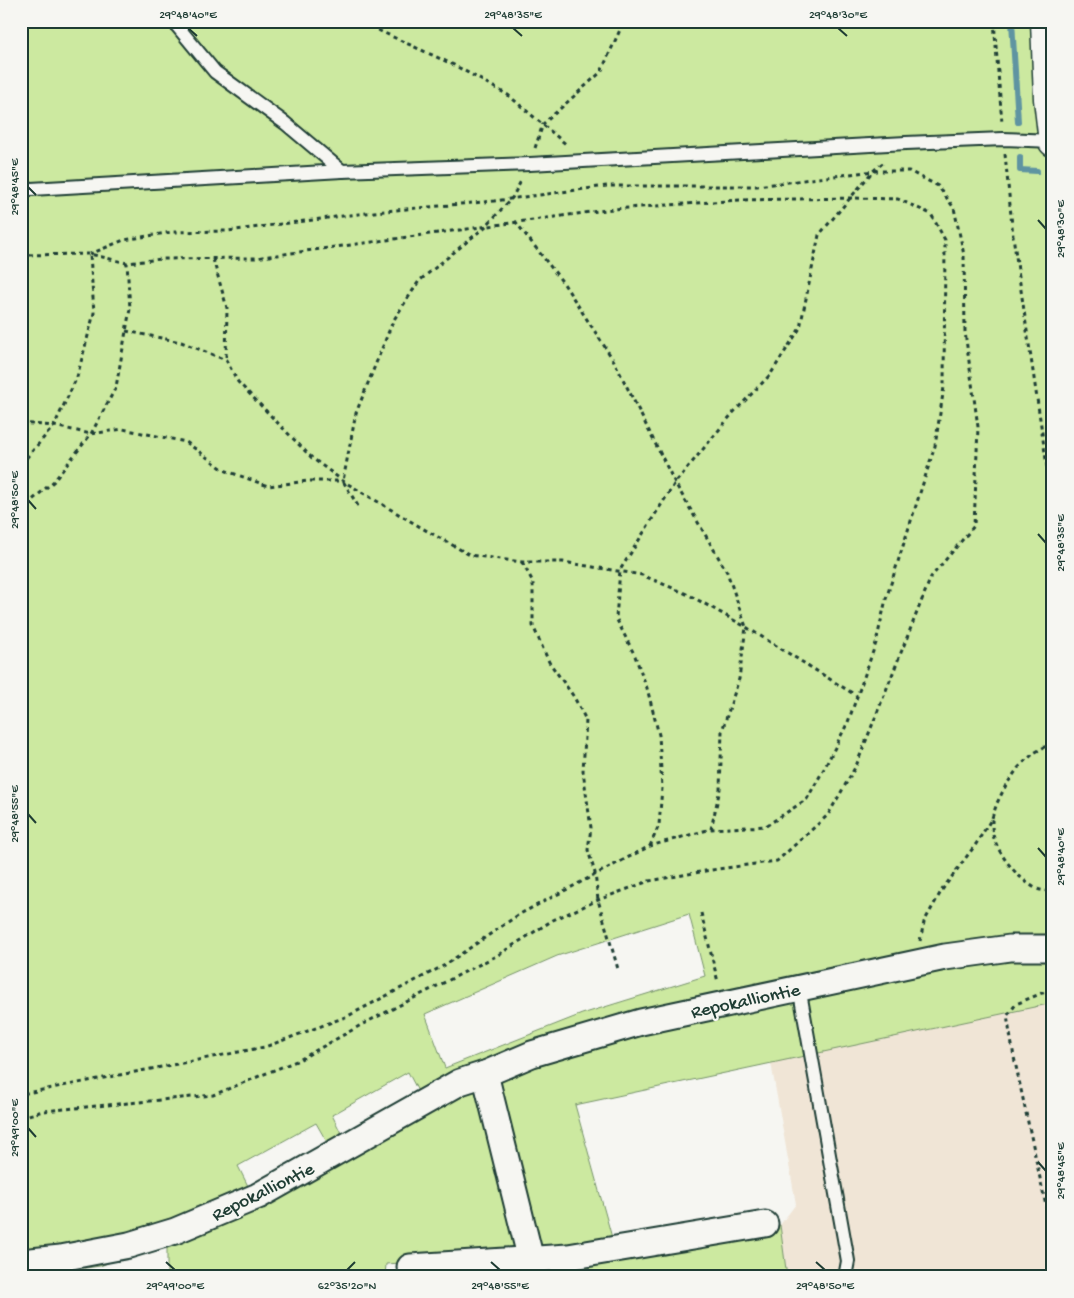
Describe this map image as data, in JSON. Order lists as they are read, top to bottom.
{
  "streets": {
    "street": ["Repokalliontie"]
  },
  "coordinates": [
    "29°48'40\"E",
    "29°48'35\"E",
    "29°48'30\"E",
    "29°48'45\"E",
    "29°48'50\"E",
    "29°48'55\"E",
    "29°49'00\"E",
    "62°35'20\"N"
  ]
}
